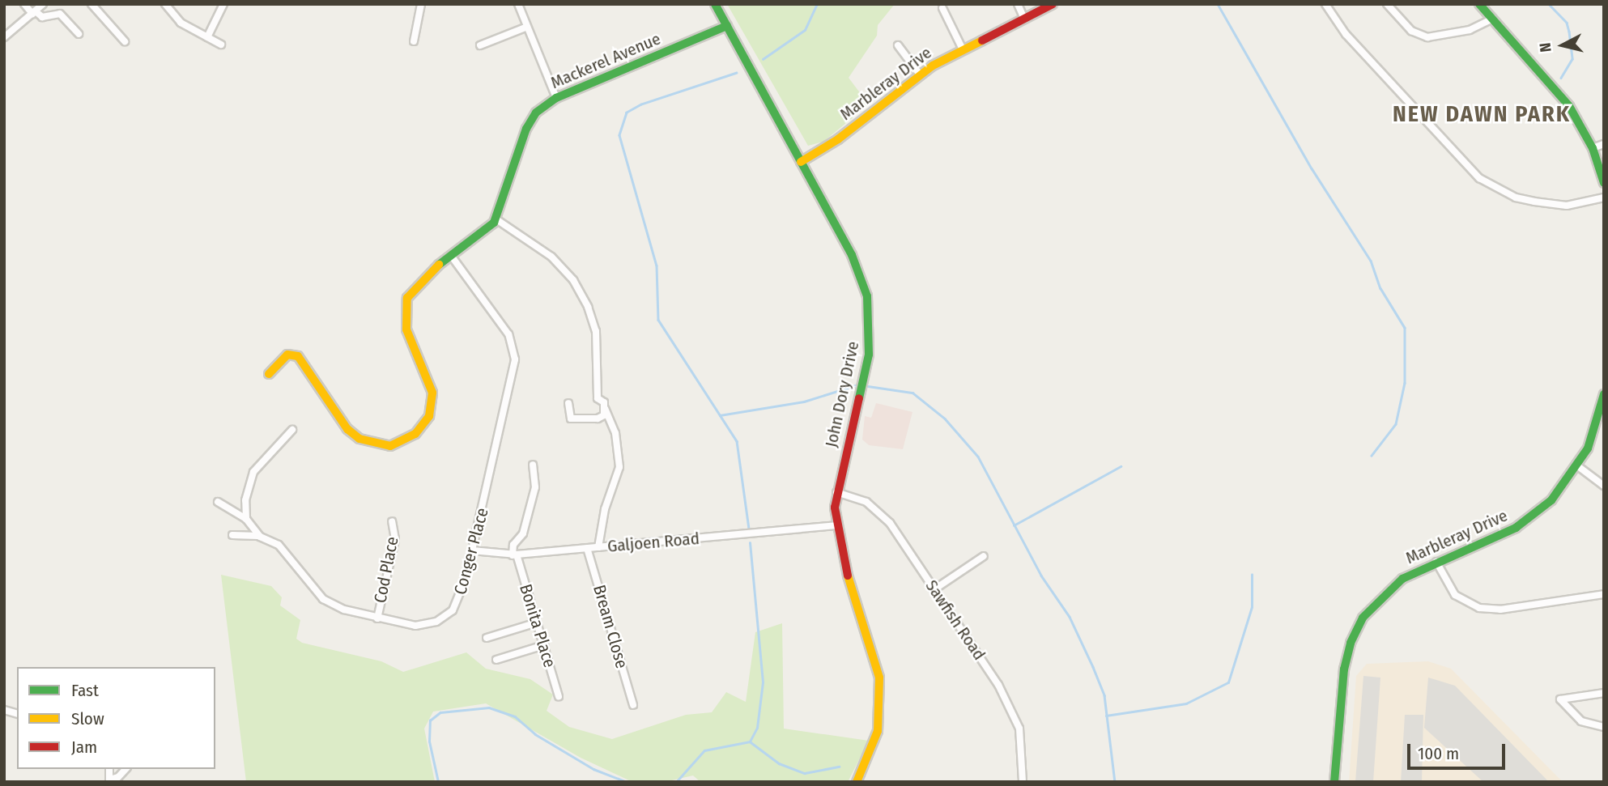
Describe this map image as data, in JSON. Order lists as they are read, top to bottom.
{
  "streets": {
    "street": [
      "Mackerel Avenue",
      "Marbleray Drive",
      "John Dory Drive",
      "Galjoen Road",
      "Conger Place",
      "Cod Place",
      "Sawfish Road",
      "Bonita Place",
      "Bream Close"
    ]
  },
  "crossings": [
    ["Mackerel Avenue", "John Dory Drive"],
    ["Marbleray Drive", "John Dory Drive"],
    ["John Dory Drive", "Galjoen Road"],
    ["John Dory Drive", "Sawfish Road"],
    ["Galjoen Road", "Conger Place"],
    ["Galjoen Road", "Bonita Place"],
    ["Galjoen Road", "Bream Close"],
    ["Conger Place", "Cod Place"]
  ],
  "districts": ["NEW DAWN PARK"],
  "legend": ["Fast", "Slow", "Jam"],
  "scale_bar": "100 m",
  "north": "left"
}
